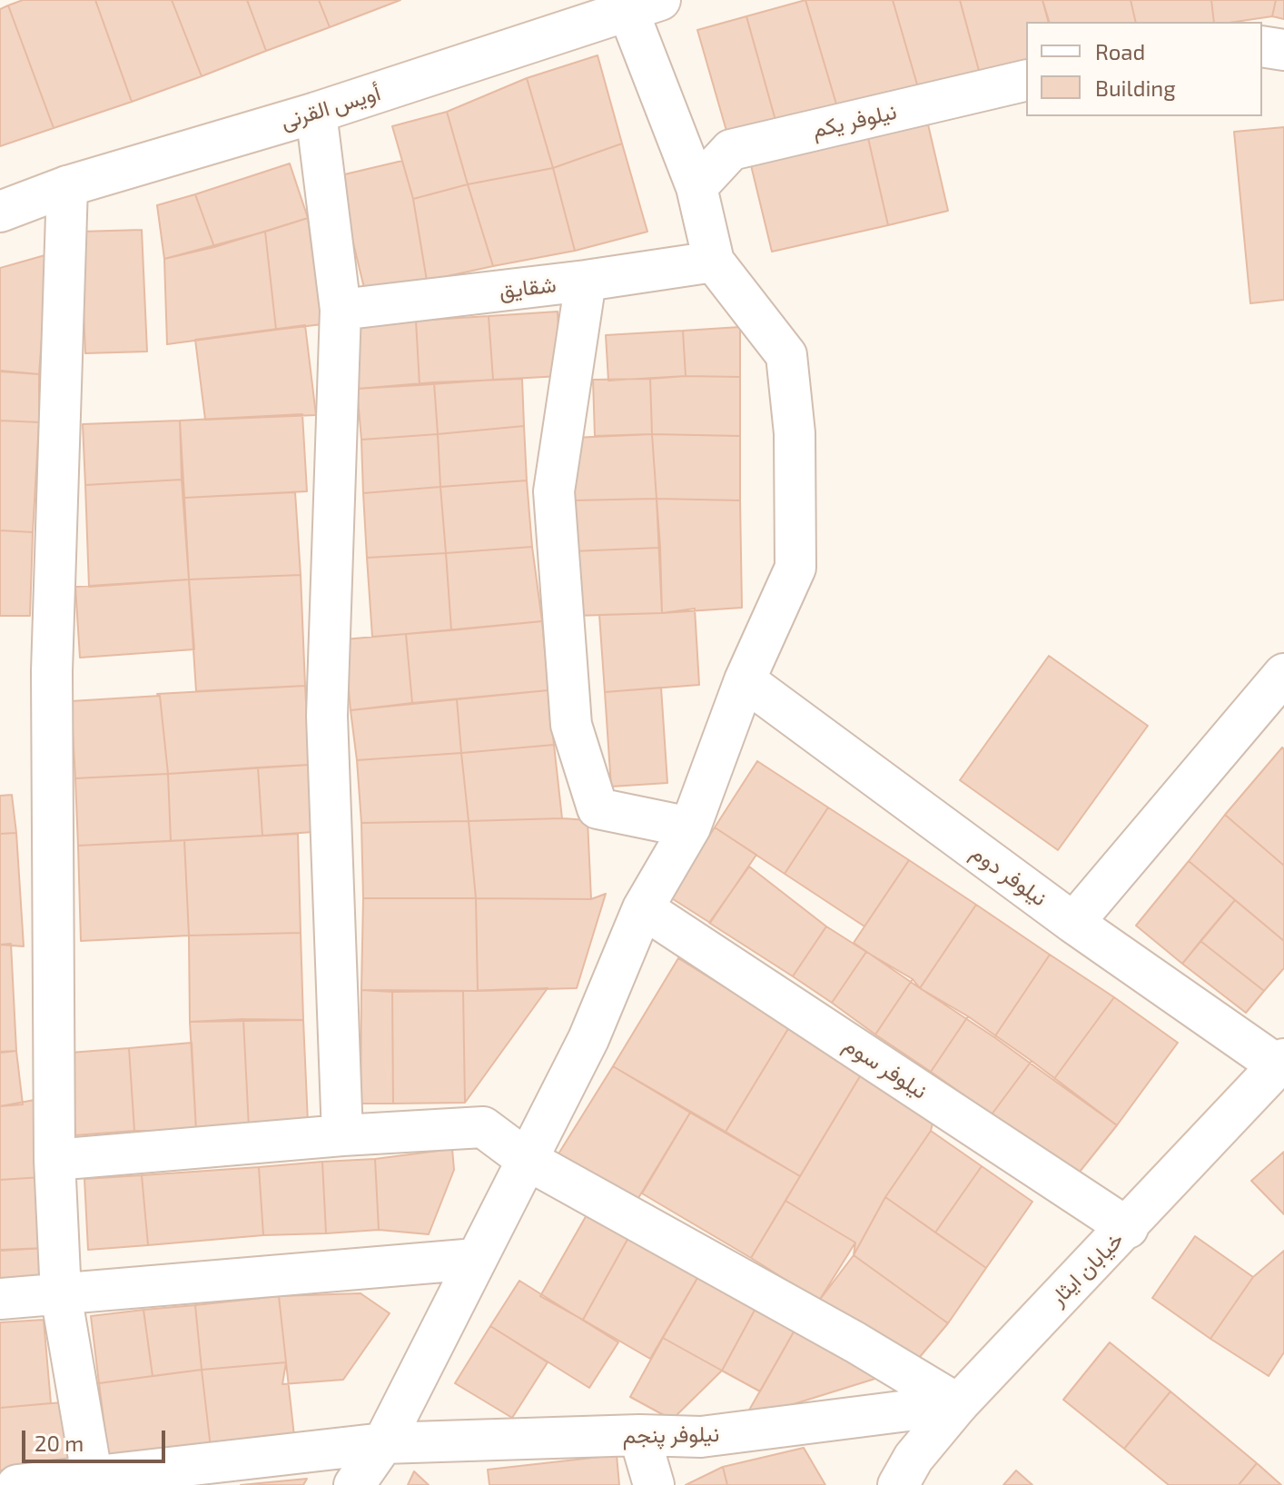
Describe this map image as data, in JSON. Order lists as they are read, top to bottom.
{
  "streets": {
    "street": [
      "أویس القرنی",
      "نیلوفر یکم",
      "شقایق",
      "نیلوفر دوم",
      "نیلوفر سوم",
      "خیابان ایثار",
      "نیلوفر پنجم"
    ]
  },
  "crossings": [
    ["نیلوفر دوم", "خیابان ایثار"],
    ["نیلوفر سوم", "خیابان ایثار"],
    ["خیابان ایثار", "نیلوفر پنجم"]
  ],
  "legend": ["Road", "Building"],
  "scale_bar": "20 m"
}
